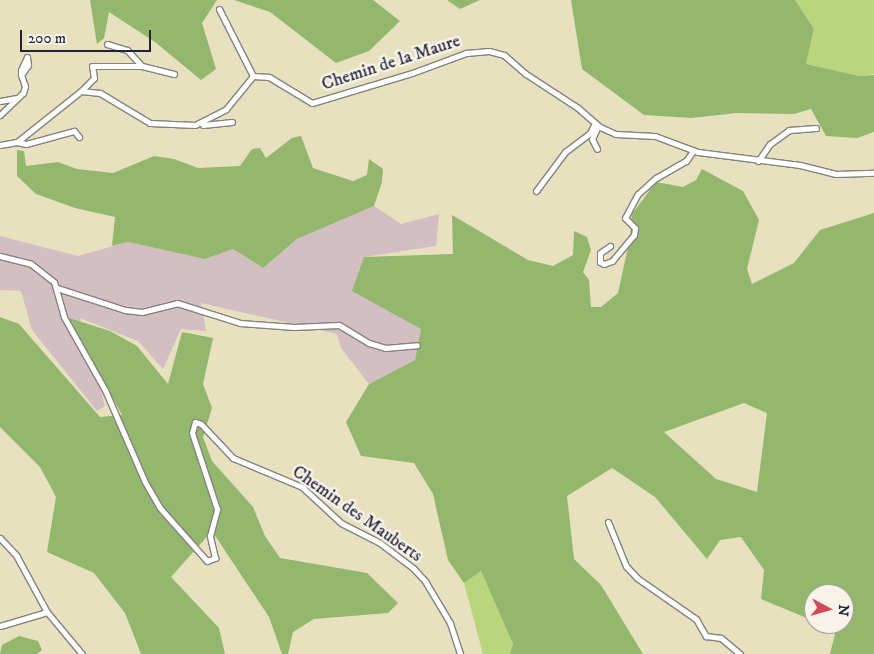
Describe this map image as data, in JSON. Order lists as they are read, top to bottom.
{
  "streets": {
    "street": ["Chemin de la Maure", "Chemin des Mauberts"]
  },
  "scale_bar": "200 m",
  "north": "right"
}
